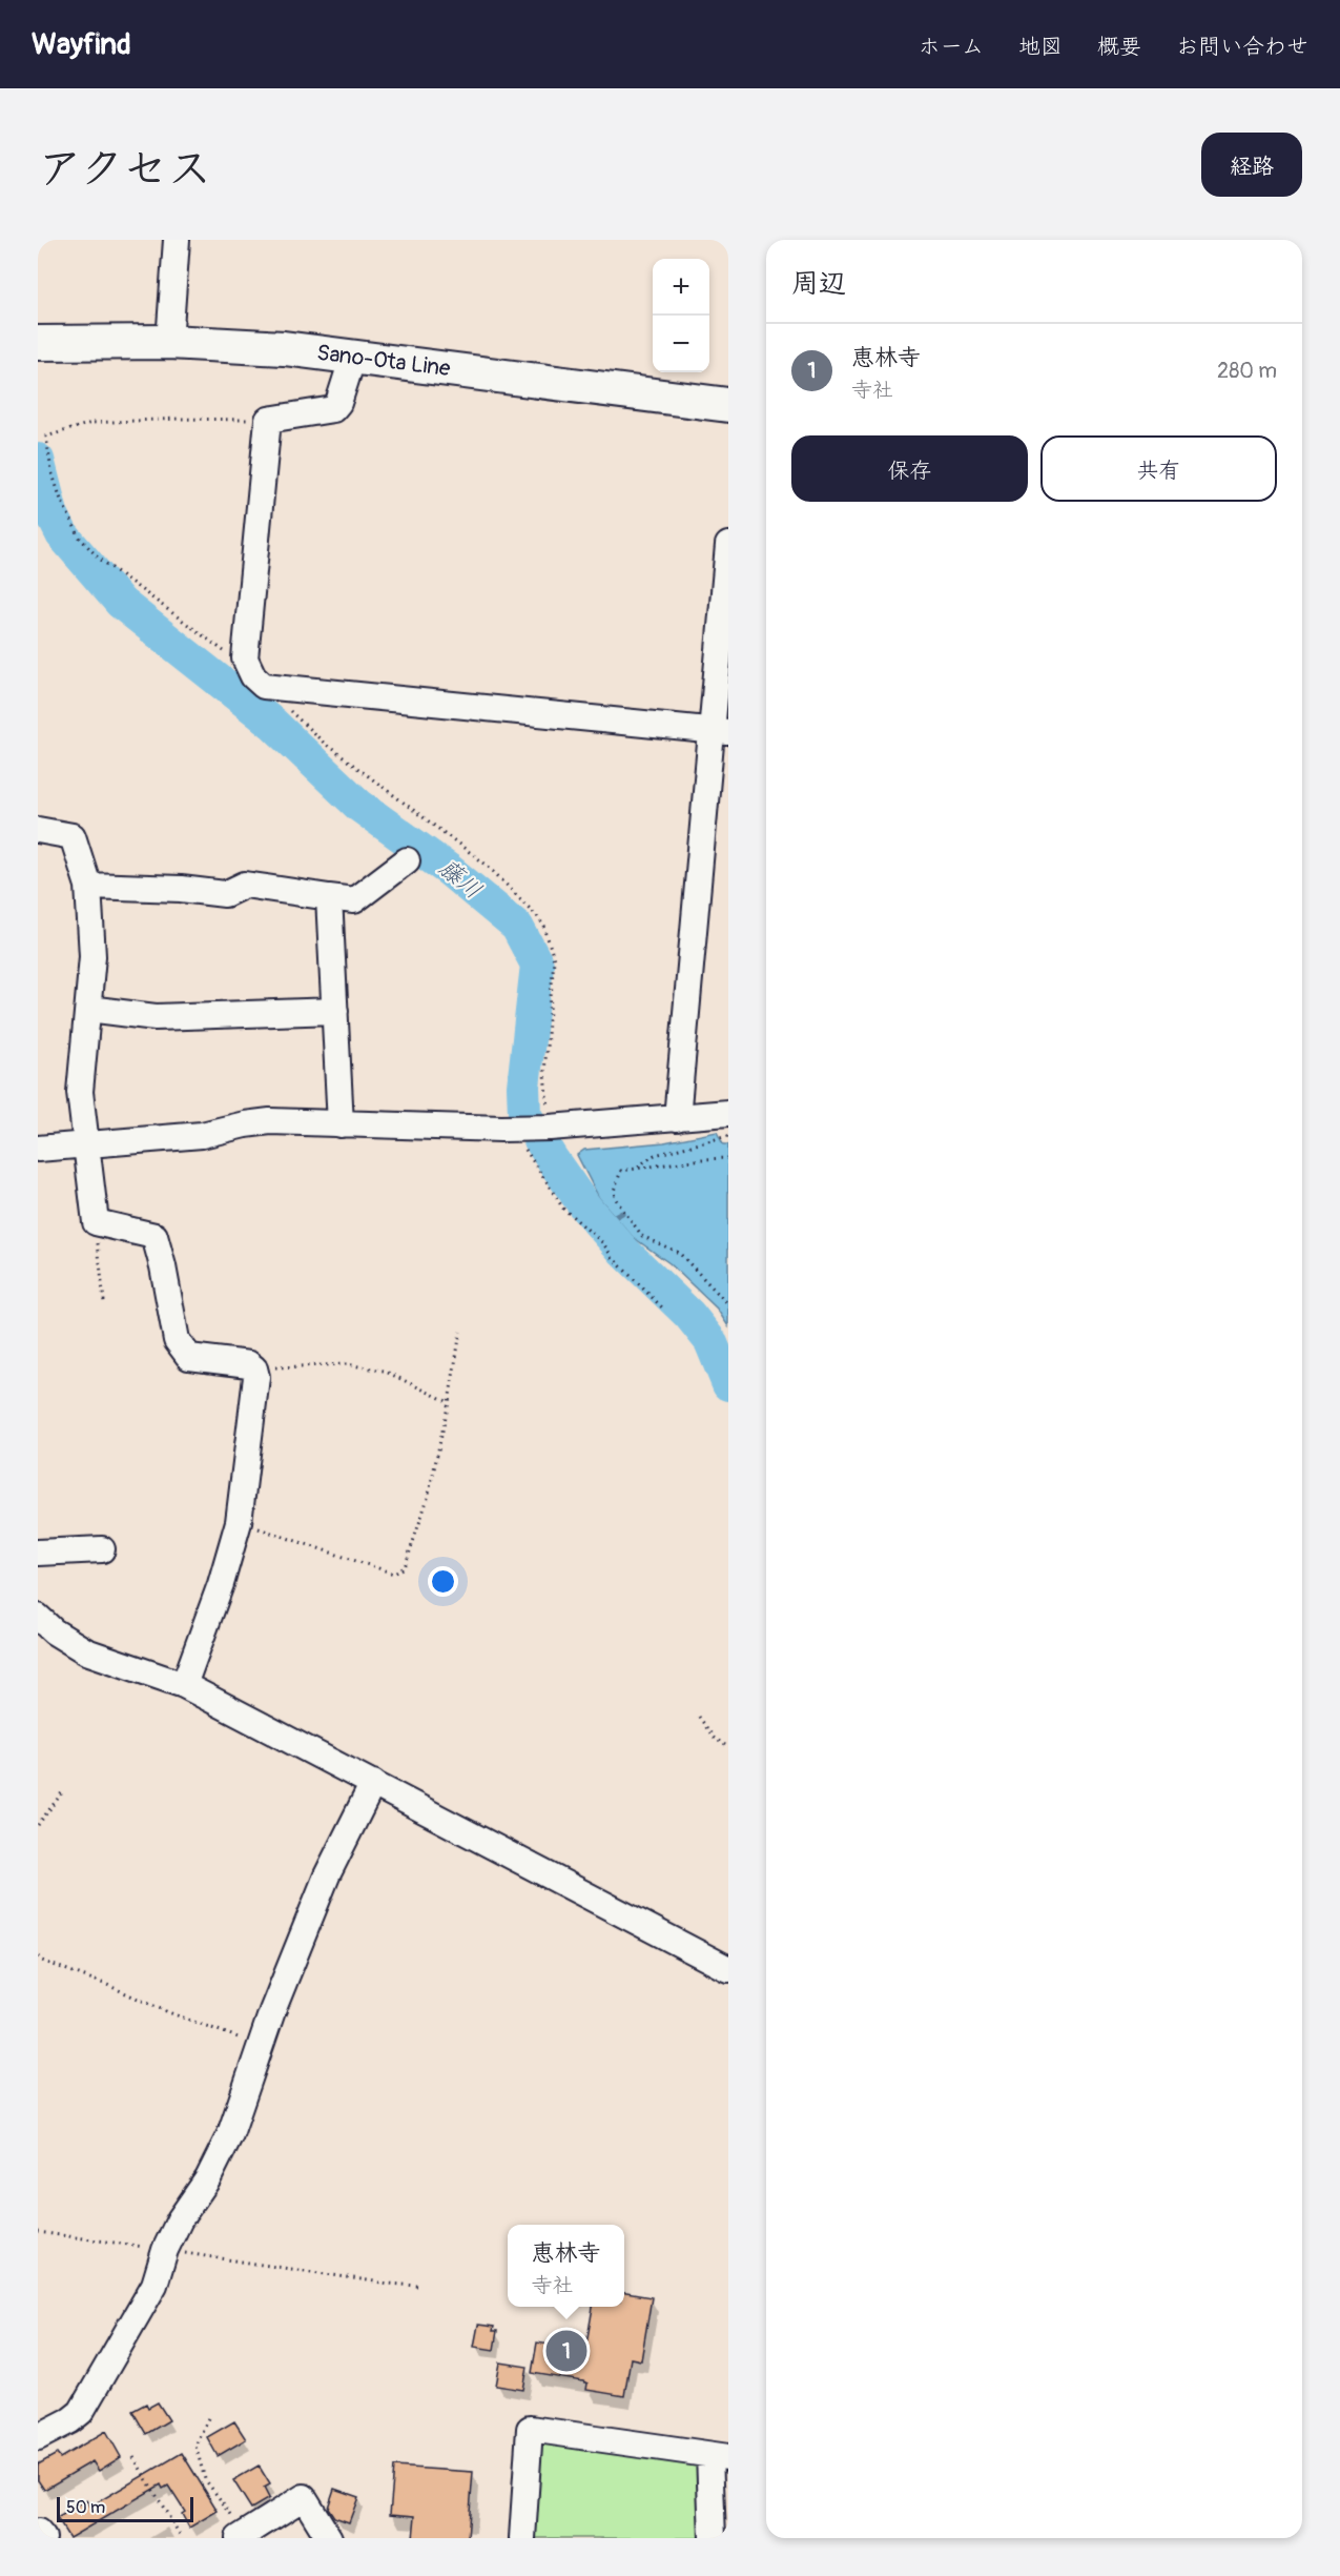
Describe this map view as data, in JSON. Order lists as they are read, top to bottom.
{
  "streets": {
    "main road": ["Sano-Ota Line"]
  },
  "water": ["藤川"],
  "scale_bar": "50 m",
  "page": {
    "header": "Wayfind",
    "nav": [
      "ホーム",
      "地図",
      "概要",
      "お問い合わせ"
    ],
    "title": "アクセス",
    "buttons": [
      "経路",
      ["保存", "共有"]
    ],
    "heading": "周辺",
    "map_buttons": ["+", "−"],
    "list": [
      {
        "mark": "1",
        "name": "恵林寺",
        "note": "寺社",
        "value": "280 m"
      }
    ],
    "popup": ["恵林寺", "寺社"],
    "pins": "1",
    "scale": "50 m"
  }
}
